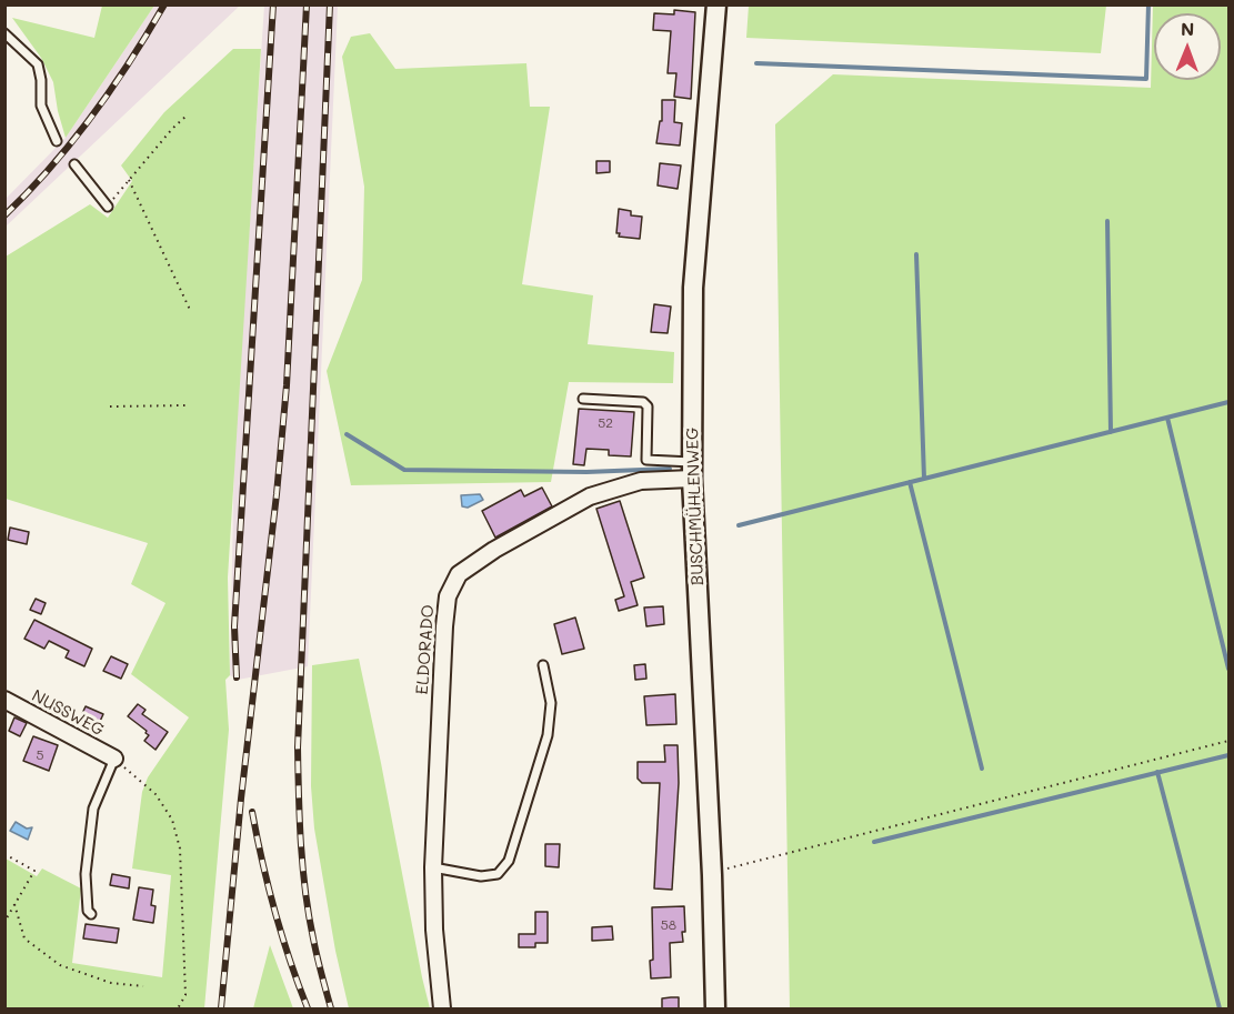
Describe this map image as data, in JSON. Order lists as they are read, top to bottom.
{
  "streets": {
    "street": ["BUSCHMÜHLENWEG", "ELDORADO", "NUSSWEG"]
  },
  "crossings": [
    ["BUSCHMÜHLENWEG", "ELDORADO"]
  ],
  "house_numbers": ["52", "5", "58"],
  "north": "top"
}
